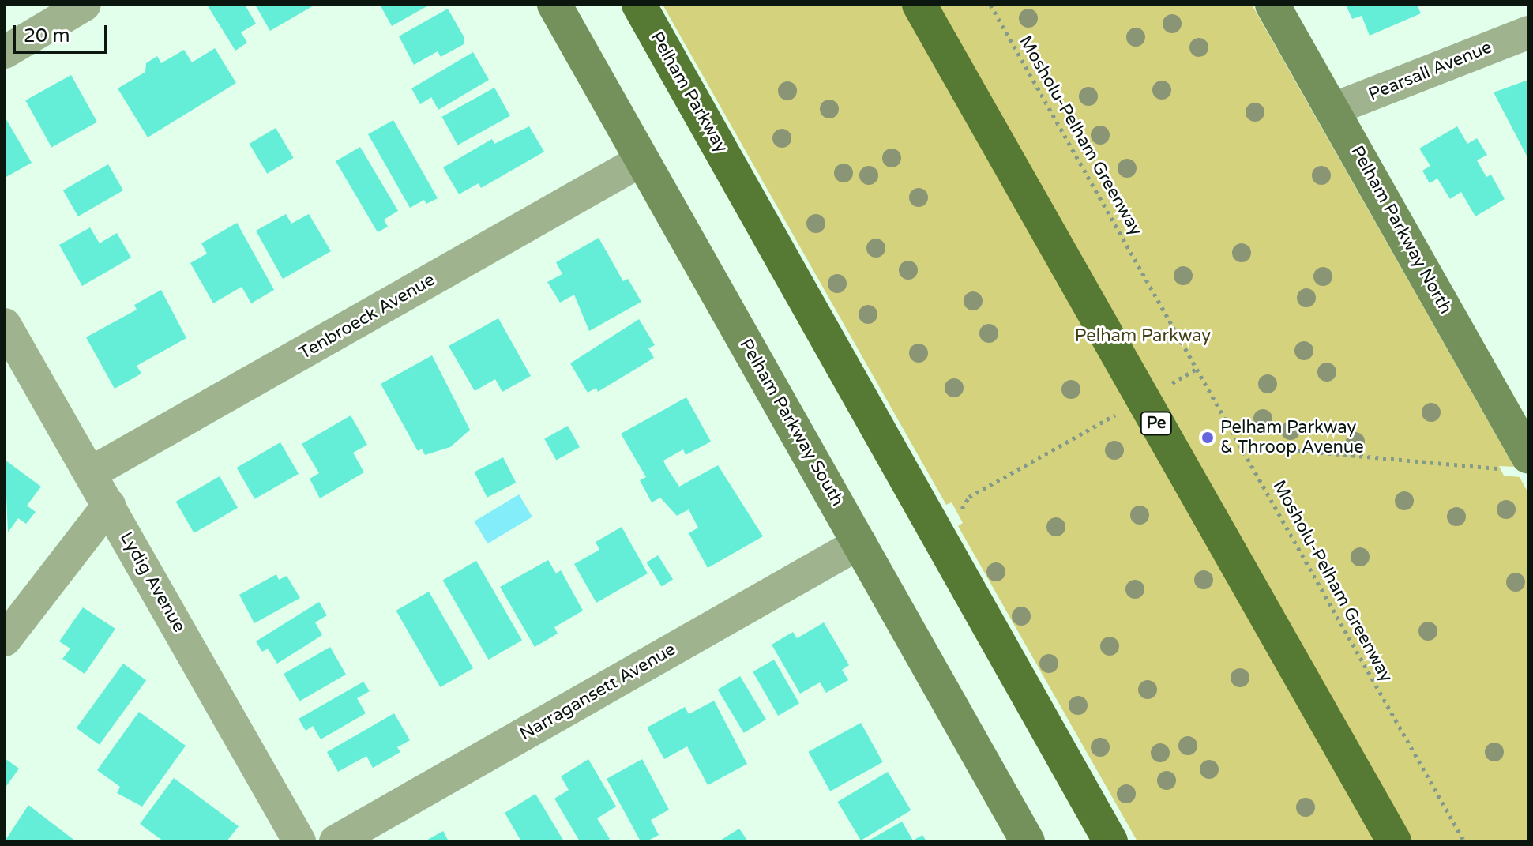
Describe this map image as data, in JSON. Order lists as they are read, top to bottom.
{
  "streets": {
    "main road": ["Pelham Parkway", "Pe"],
    "street": [
      "Pearsall Avenue",
      "Pelham Parkway North",
      "Tenbroeck Avenue",
      "Pelham Parkway South",
      "Lydig Avenue",
      "Narragansett Avenue"
    ],
    "path": ["Mosholu-Pelham Greenway"]
  },
  "crossings": [
    ["Pearsall Avenue", "Pelham Parkway North"],
    ["Tenbroeck Avenue", "Pelham Parkway South"],
    ["Tenbroeck Avenue", "Lydig Avenue"],
    ["Pelham Parkway South", "Narragansett Avenue"]
  ],
  "parks": ["Pelham Parkway"],
  "places": ["Pelham Parkway & Throop Avenue"],
  "scale_bar": "20 m"
}
